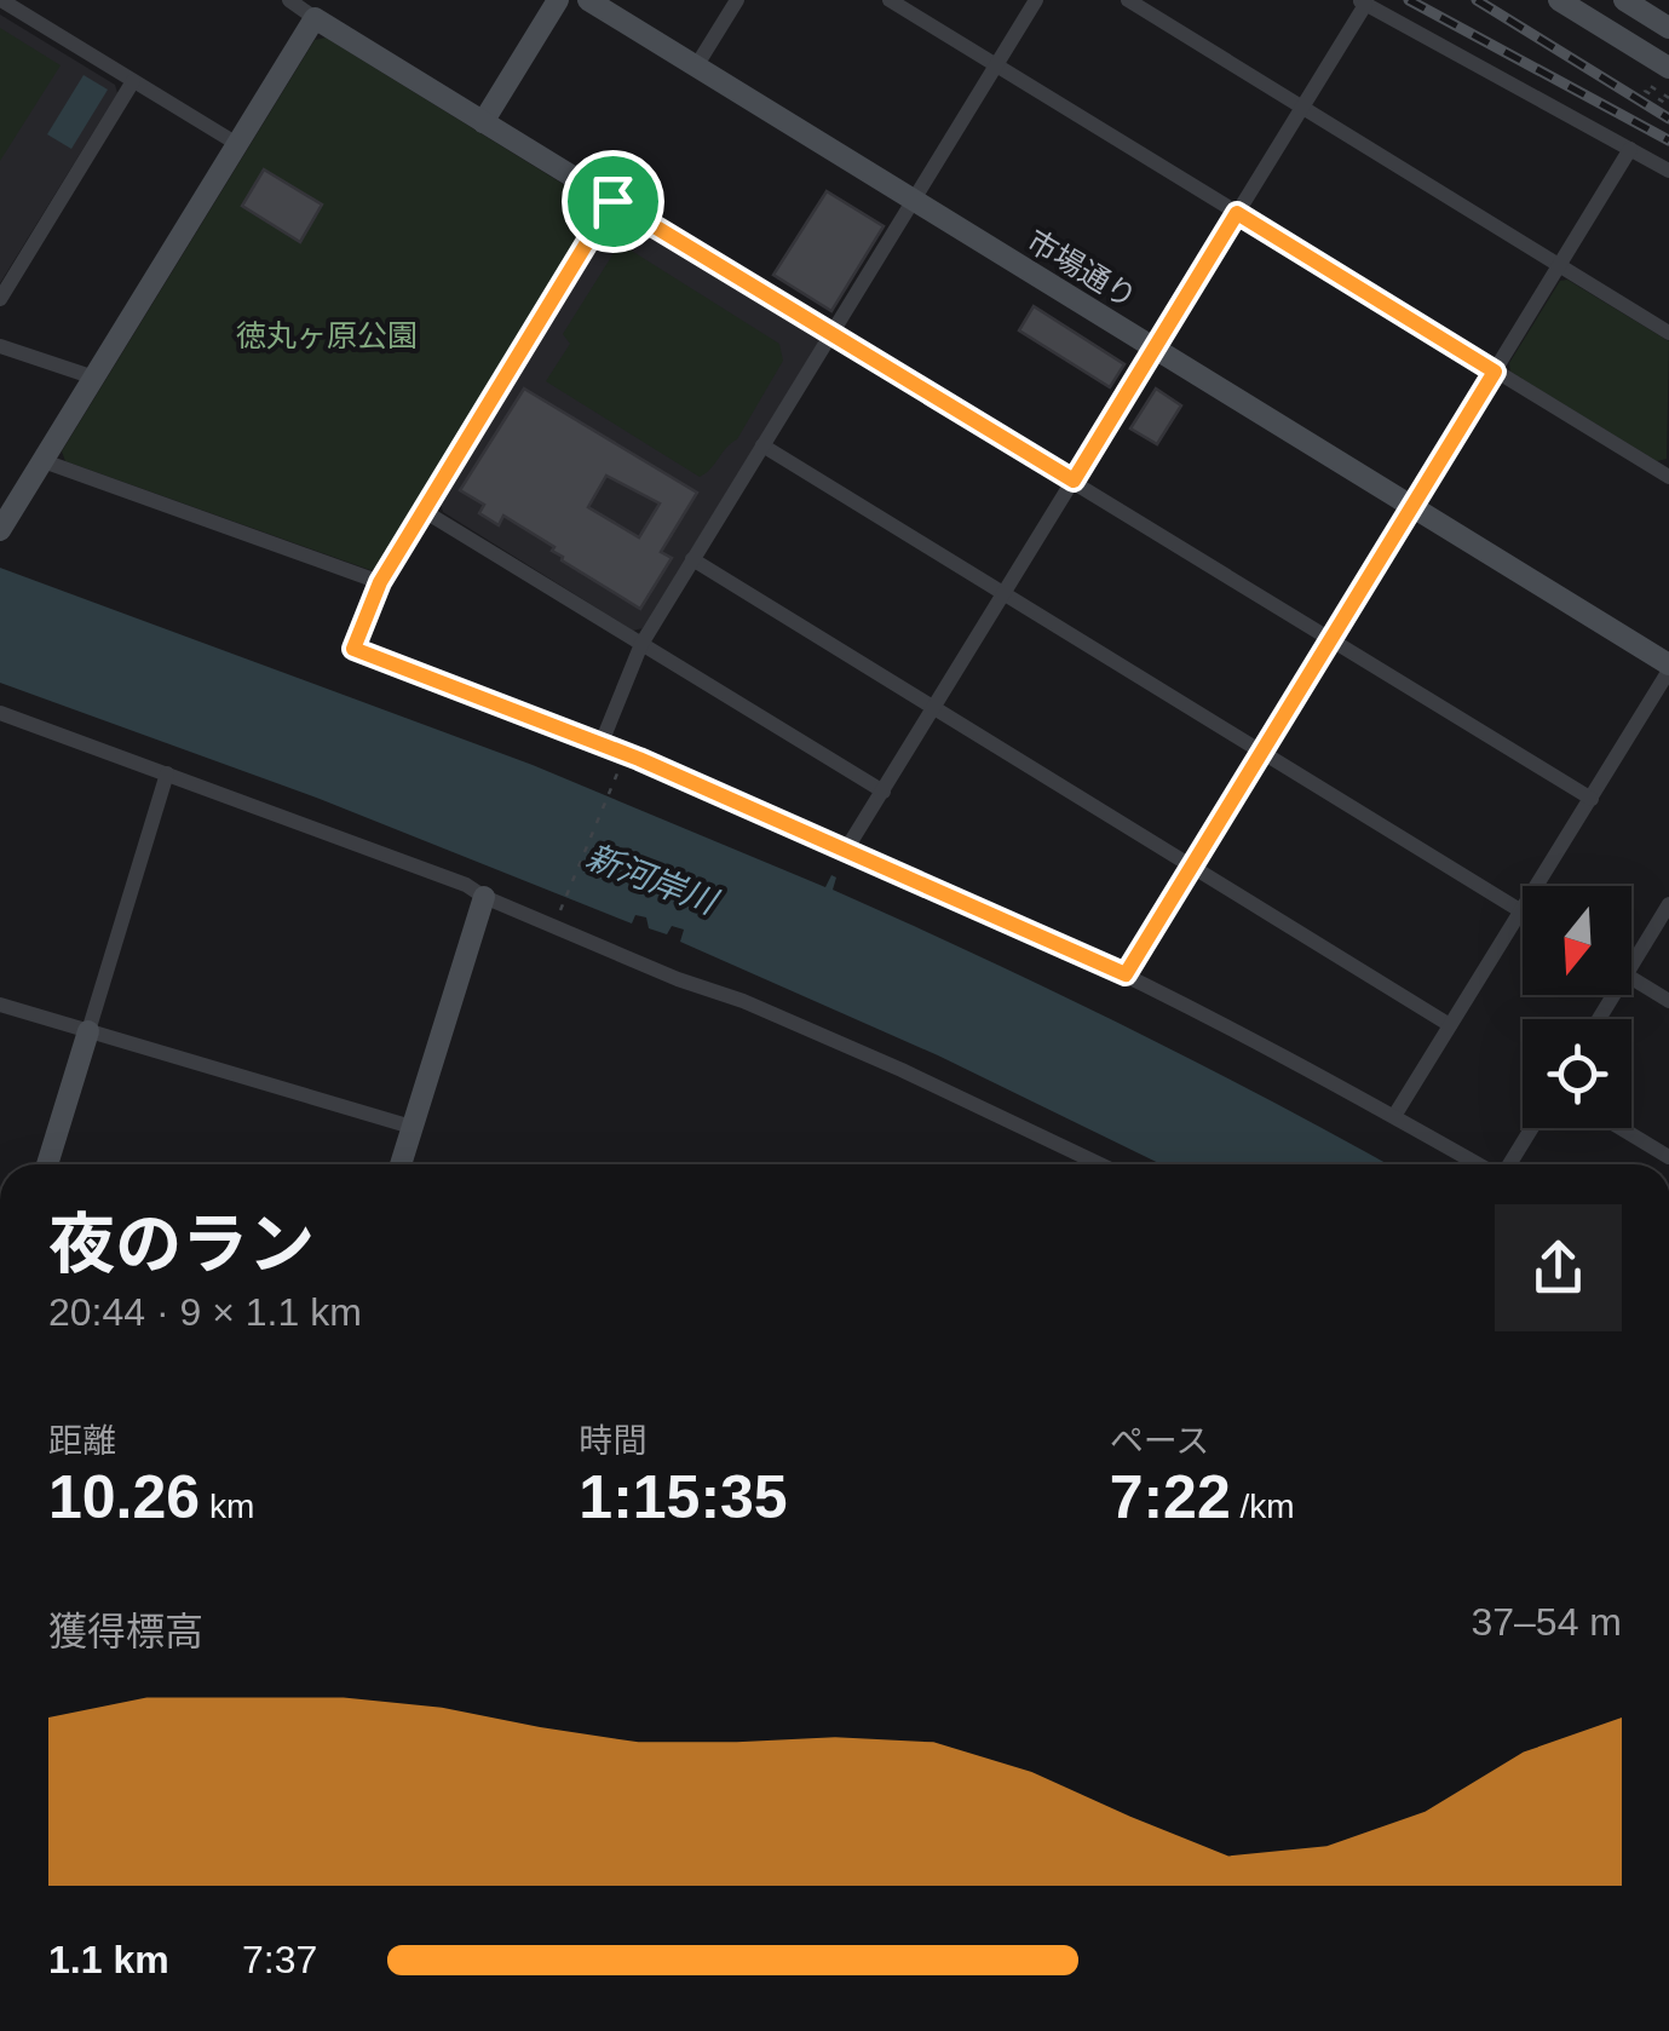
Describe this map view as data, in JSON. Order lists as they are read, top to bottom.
{
  "streets": {
    "street": ["市場通り"]
  },
  "water": ["新河岸川"],
  "parks": ["徳丸ヶ原公園"],
  "north": "bottom",
  "page": {
    "heading": ["夜のラン", "20:44 · 9 × 1.1 km"],
    "stats": [
      ["距離", "10.26 km"],
      ["時間", "1:15:35"],
      ["ペース", "7:22 /km"]
    ],
    "chart": ["獲得標高", "37–54 m"],
    "list": [
      {
        "name": "1.1 km",
        "note": "7:37"
      }
    ]
  }
}
